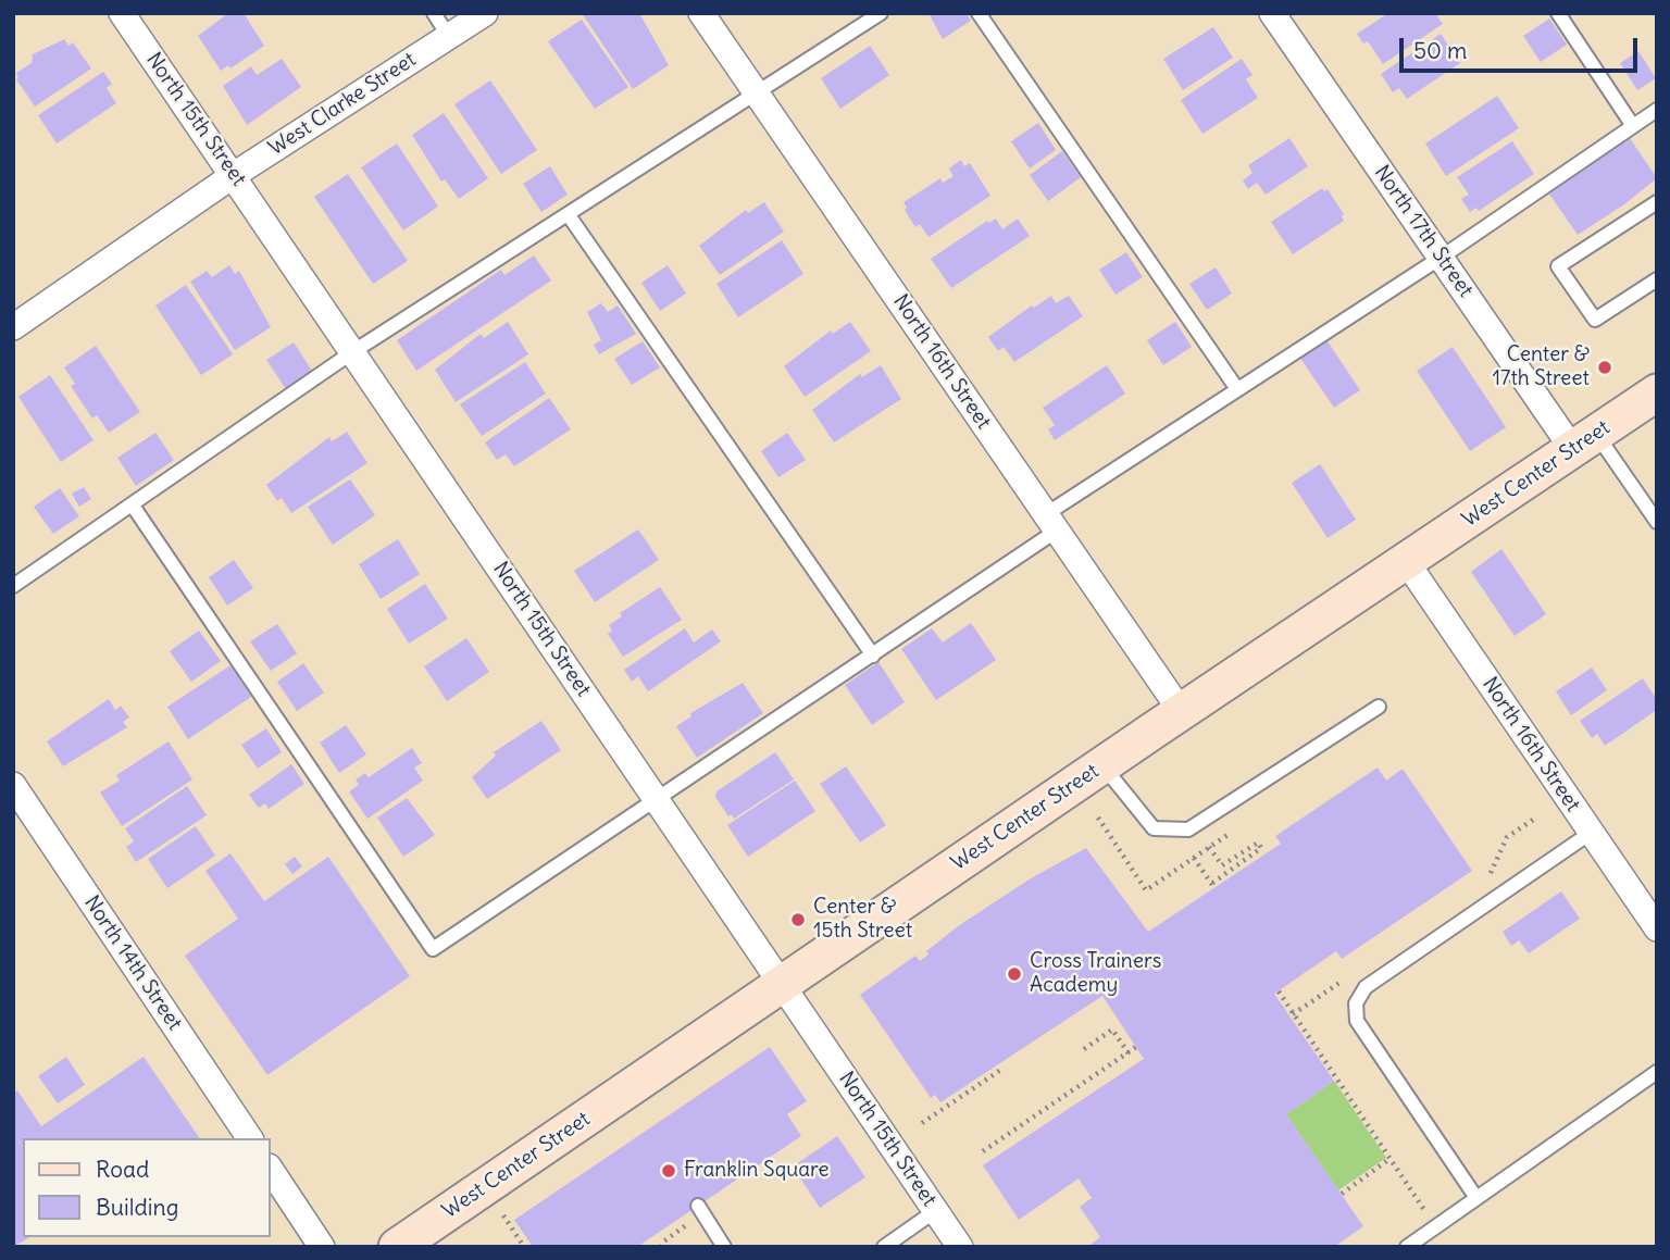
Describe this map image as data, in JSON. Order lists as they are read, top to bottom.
{
  "streets": {
    "street": [
      "West Clarke Street",
      "North 15th Street",
      "North 17th Street",
      "North 16th Street",
      "West Center Street",
      "North 14th Street"
    ]
  },
  "crossings": [
    ["West Clarke Street", "North 15th Street"],
    ["North 15th Street", "West Center Street"],
    ["North 17th Street", "West Center Street"],
    ["North 16th Street", "West Center Street"]
  ],
  "places": [
    "Center & 17th Street",
    "Center & 15th Street",
    "Cross Trainers Academy",
    "Franklin Square"
  ],
  "legend": ["Road", "Building"],
  "scale_bar": "50 m"
}
